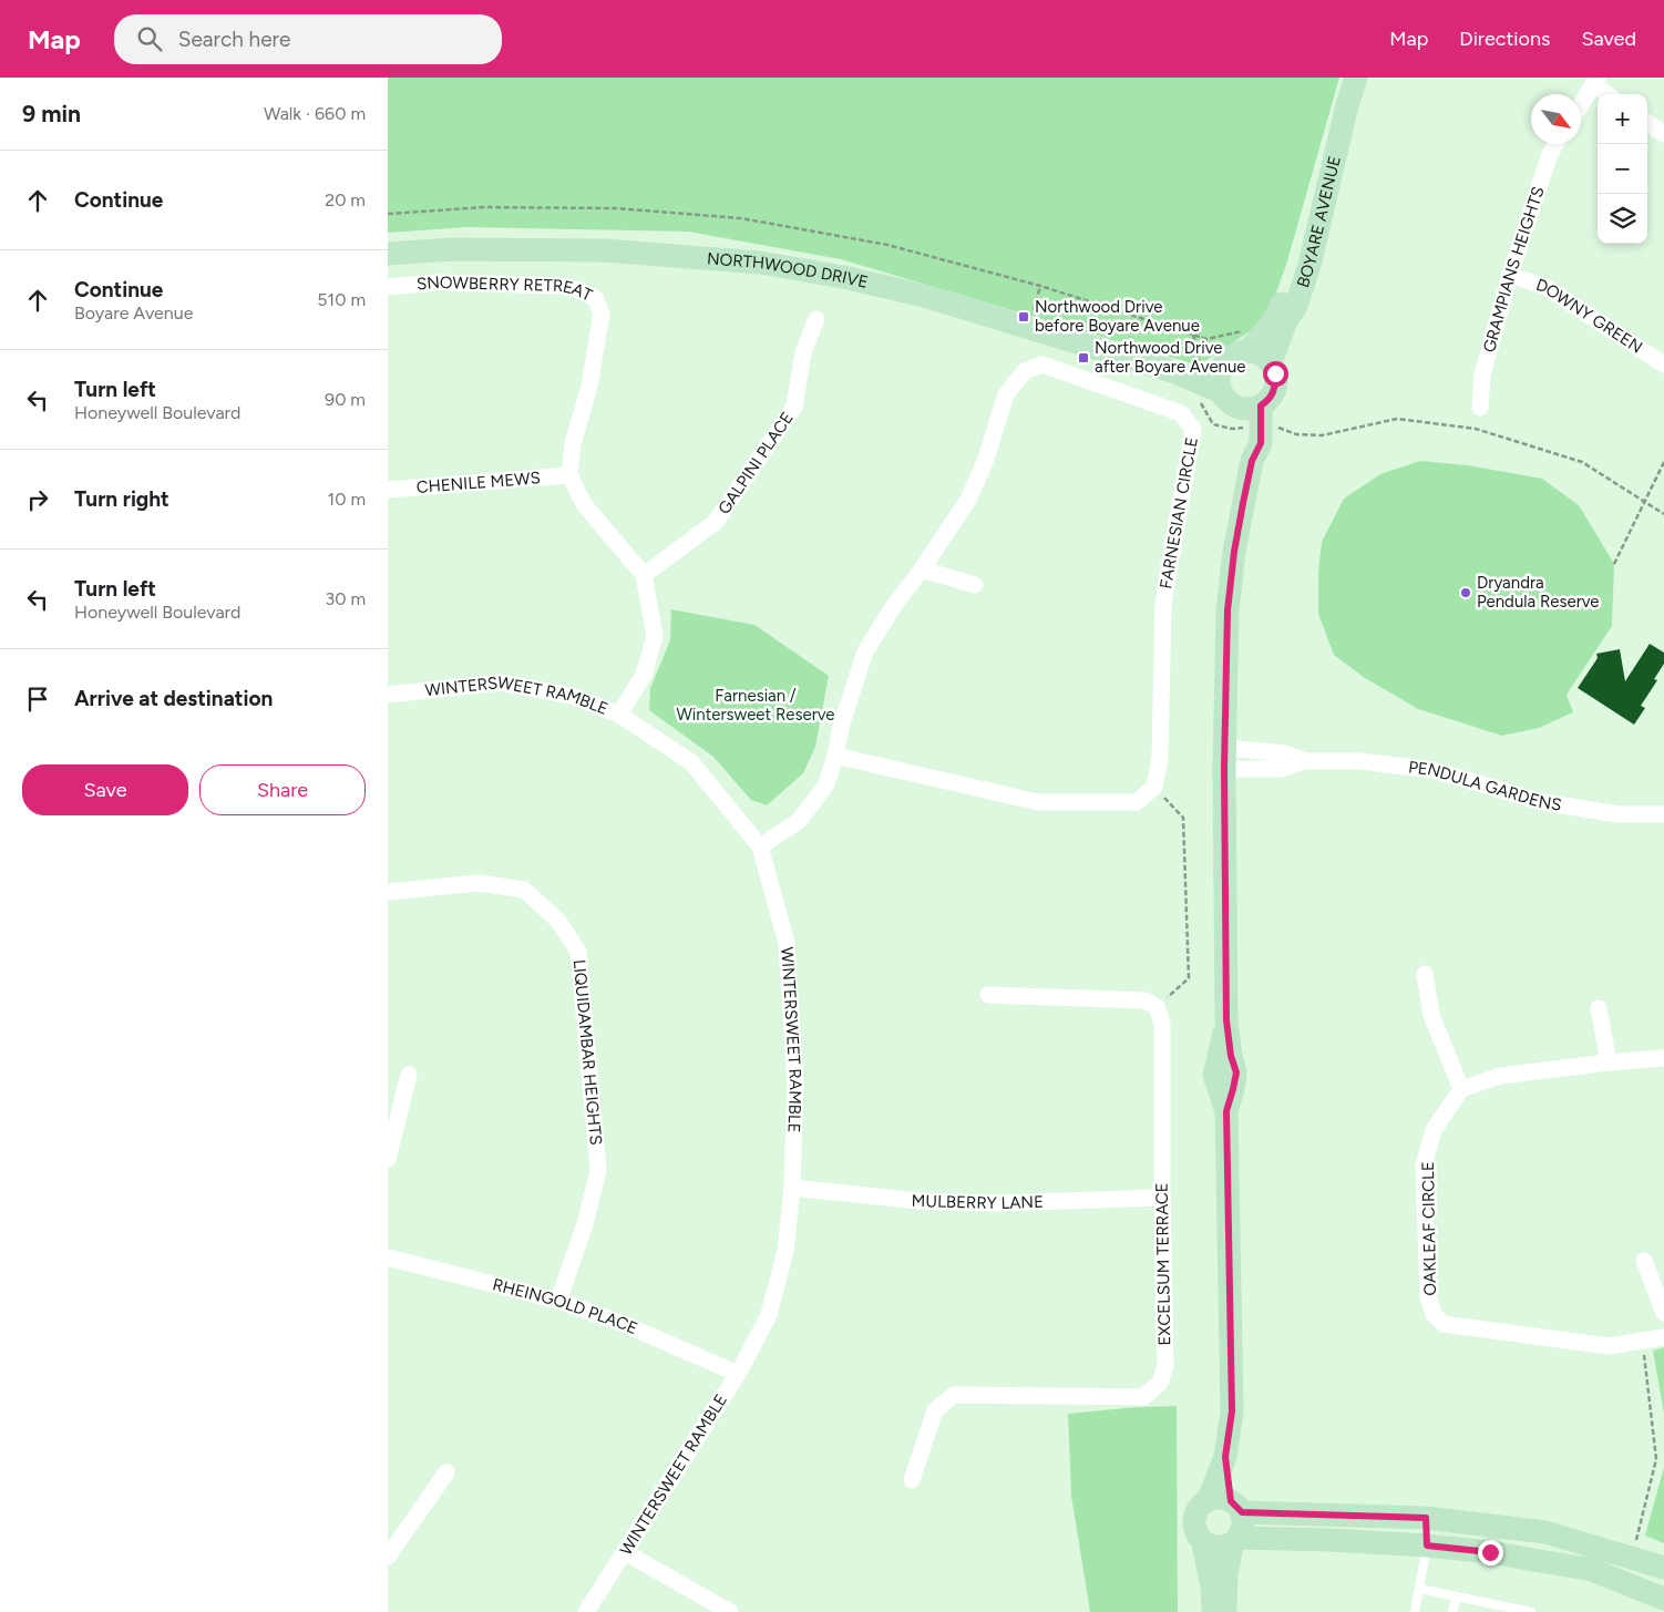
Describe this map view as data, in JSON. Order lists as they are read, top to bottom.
{
  "streets": {
    "street": [
      "BOYARE AVENUE",
      "GRAMPIANS HEIGHTS",
      "NORTHWOOD DRIVE",
      "SNOWBERRY RETREAT",
      "DOWNY GREEN",
      "GALPINI PLACE",
      "CHENILE MEWS",
      "FARNESIAN CIRCLE",
      "WINTERSWEET RAMBLE",
      "PENDULA GARDENS",
      "LIQUIDAMBAR HEIGHTS",
      "MULBERRY LANE",
      "OAKLEAF CIRCLE",
      "EXCELSUM TERRACE",
      "RHEINGOLD PLACE"
    ]
  },
  "crossings": [
    ["BOYARE AVENUE", "NORTHWOOD DRIVE"],
    ["GRAMPIANS HEIGHTS", "DOWNY GREEN"],
    ["SNOWBERRY RETREAT", "CHENILE MEWS"],
    ["FARNESIAN CIRCLE", "WINTERSWEET RAMBLE"],
    ["WINTERSWEET RAMBLE", "MULBERRY LANE"],
    ["WINTERSWEET RAMBLE", "RHEINGOLD PLACE"],
    ["LIQUIDAMBAR HEIGHTS", "RHEINGOLD PLACE"],
    ["MULBERRY LANE", "EXCELSUM TERRACE"]
  ],
  "parks": ["Farnesian / Wintersweet Reserve"],
  "places": {
    "transit": ["Northwood Drive before Boyare Avenue", "Northwood Drive after Boyare Avenue"],
    "other": ["Dryandra Pendula Reserve"]
  },
  "north": "bottom right",
  "page": {
    "header": "Map",
    "search": "Search here",
    "nav": ["Map", "Directions", "Saved"],
    "heading": ["9 min", "Walk · 660 m"],
    "map_buttons": ["+", "−"],
    "list": [
      ["Continue", "20 m"],
      ["Continue", "Boyare Avenue", "510 m"],
      ["Turn left", "Honeywell Boulevard", "90 m"],
      ["Turn right", "10 m"],
      ["Turn left", "Honeywell Boulevard", "30 m"],
      "Arrive at destination"
    ],
    "buttons": ["Save", "Share"]
  }
}
